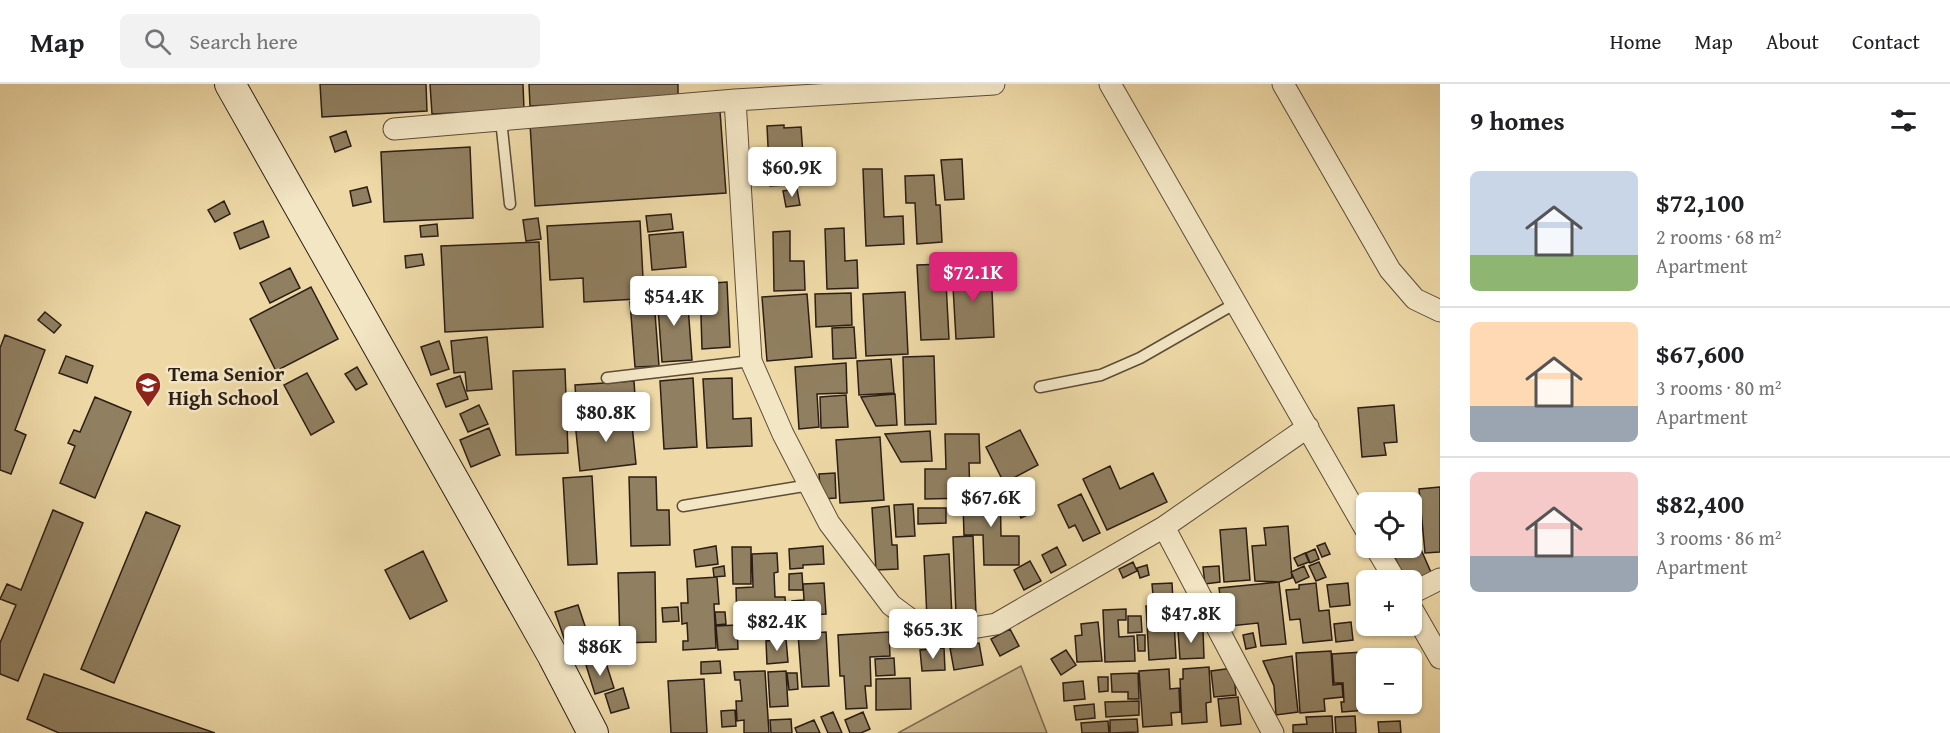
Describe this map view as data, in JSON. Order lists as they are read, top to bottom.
{
  "places": {
    "school or university": ["Tema Senior High School"]
  },
  "page": {
    "header": "Map",
    "search": "Search here",
    "nav": [
      "Home",
      "Map",
      "About",
      "Contact"
    ],
    "heading": "9 homes",
    "price": [
      "$60.9K",
      "$72.1K",
      "$54.4K",
      "$80.8K",
      "$67.6K",
      "$47.8K",
      "$82.4K",
      "$65.3K",
      "$86K"
    ],
    "list": [
      {
        "name": "$72,100",
        "note": "2 rooms · 68 m² · Apartment"
      },
      {
        "name": "$67,600",
        "note": "3 rooms · 80 m² · Apartment"
      },
      {
        "name": "$82,400",
        "note": "3 rooms · 86 m² · Apartment"
      }
    ],
    "map_buttons": ["+", "−"]
  }
}
